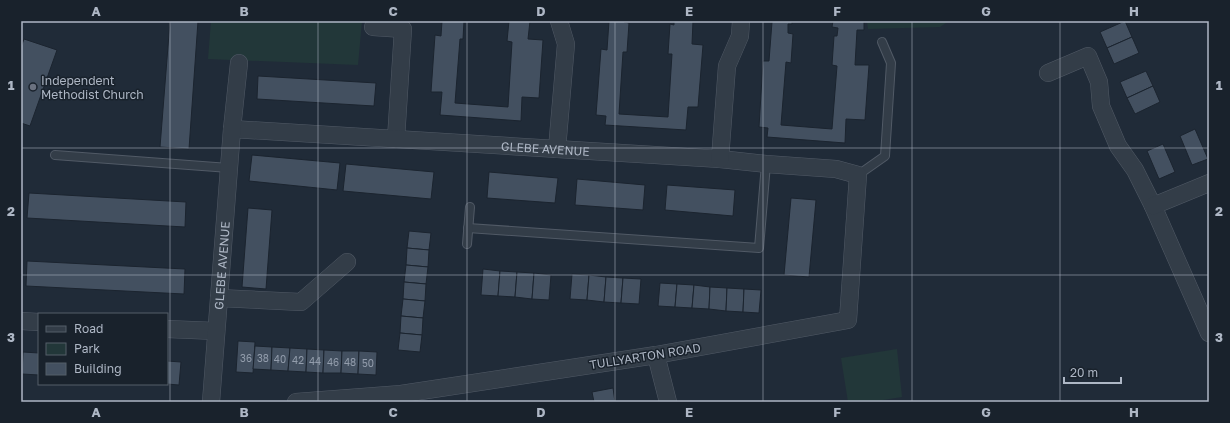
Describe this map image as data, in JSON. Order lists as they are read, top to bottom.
{
  "streets": {
    "street": ["GLEBE AVENUE", "TULLYARTON ROAD"]
  },
  "crossings": [
    ["GLEBE AVENUE", "TULLYARTON ROAD"]
  ],
  "places": ["Independent Methodist Church"],
  "house_numbers": [
    "36",
    "38",
    "40",
    "42",
    "44",
    "46",
    "48",
    "50"
  ],
  "legend": ["Road", "Park", "Building"],
  "scale_bar": "20 m",
  "grid": {
    "columns": [
      "A",
      "B",
      "C",
      "D",
      "E",
      "F",
      "G",
      "H"
    ],
    "rows": ["1", "2", "3"]
  }
}
